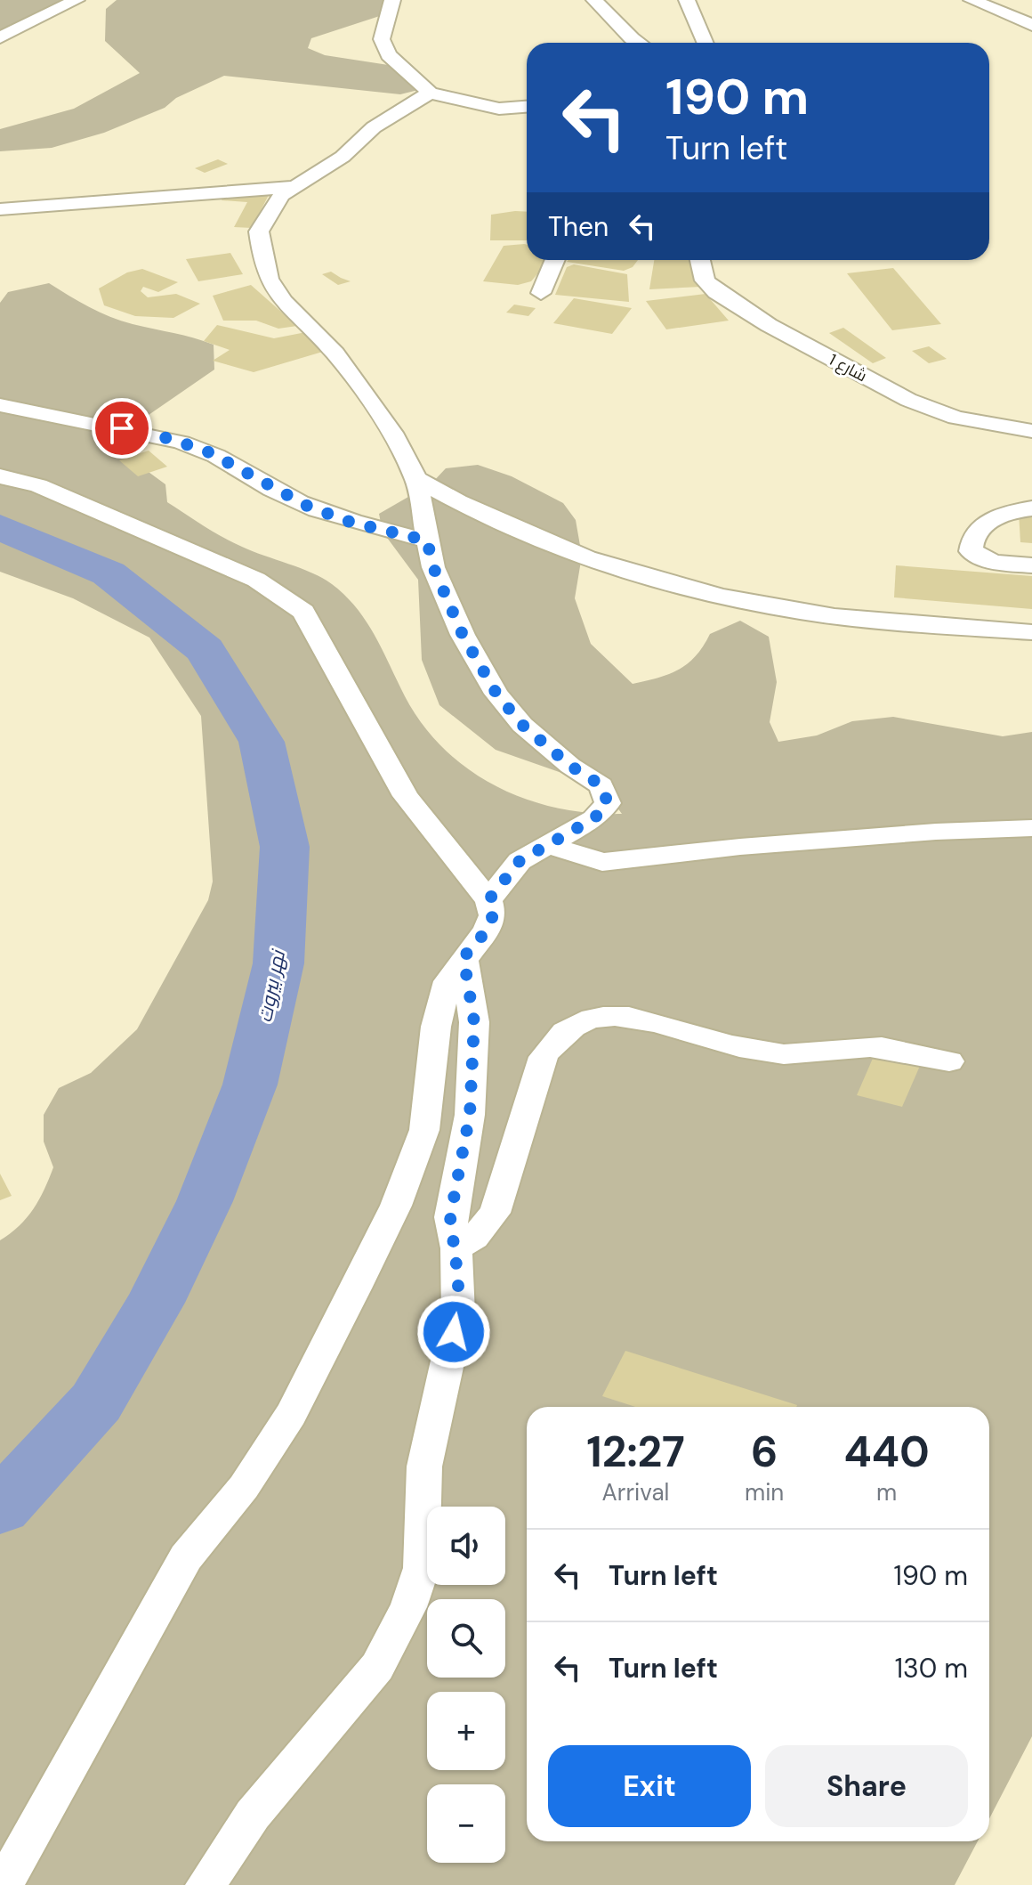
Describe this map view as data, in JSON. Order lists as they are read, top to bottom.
{
  "streets": {
    "street": ["شارع 1"]
  },
  "water": ["نهر بيروت"],
  "page": {
    "turn": ["190 m", "Turn left"],
    "then": "Then",
    "eta": [
      "12:27",
      "Arrival",
      "6",
      "min",
      "440",
      "m"
    ],
    "map_buttons": ["+", "−"],
    "list": [
      {
        "name": "Turn left",
        "value": "190 m"
      },
      {
        "name": "Turn left",
        "value": "130 m"
      }
    ],
    "buttons": ["Exit", "Share"]
  }
}
